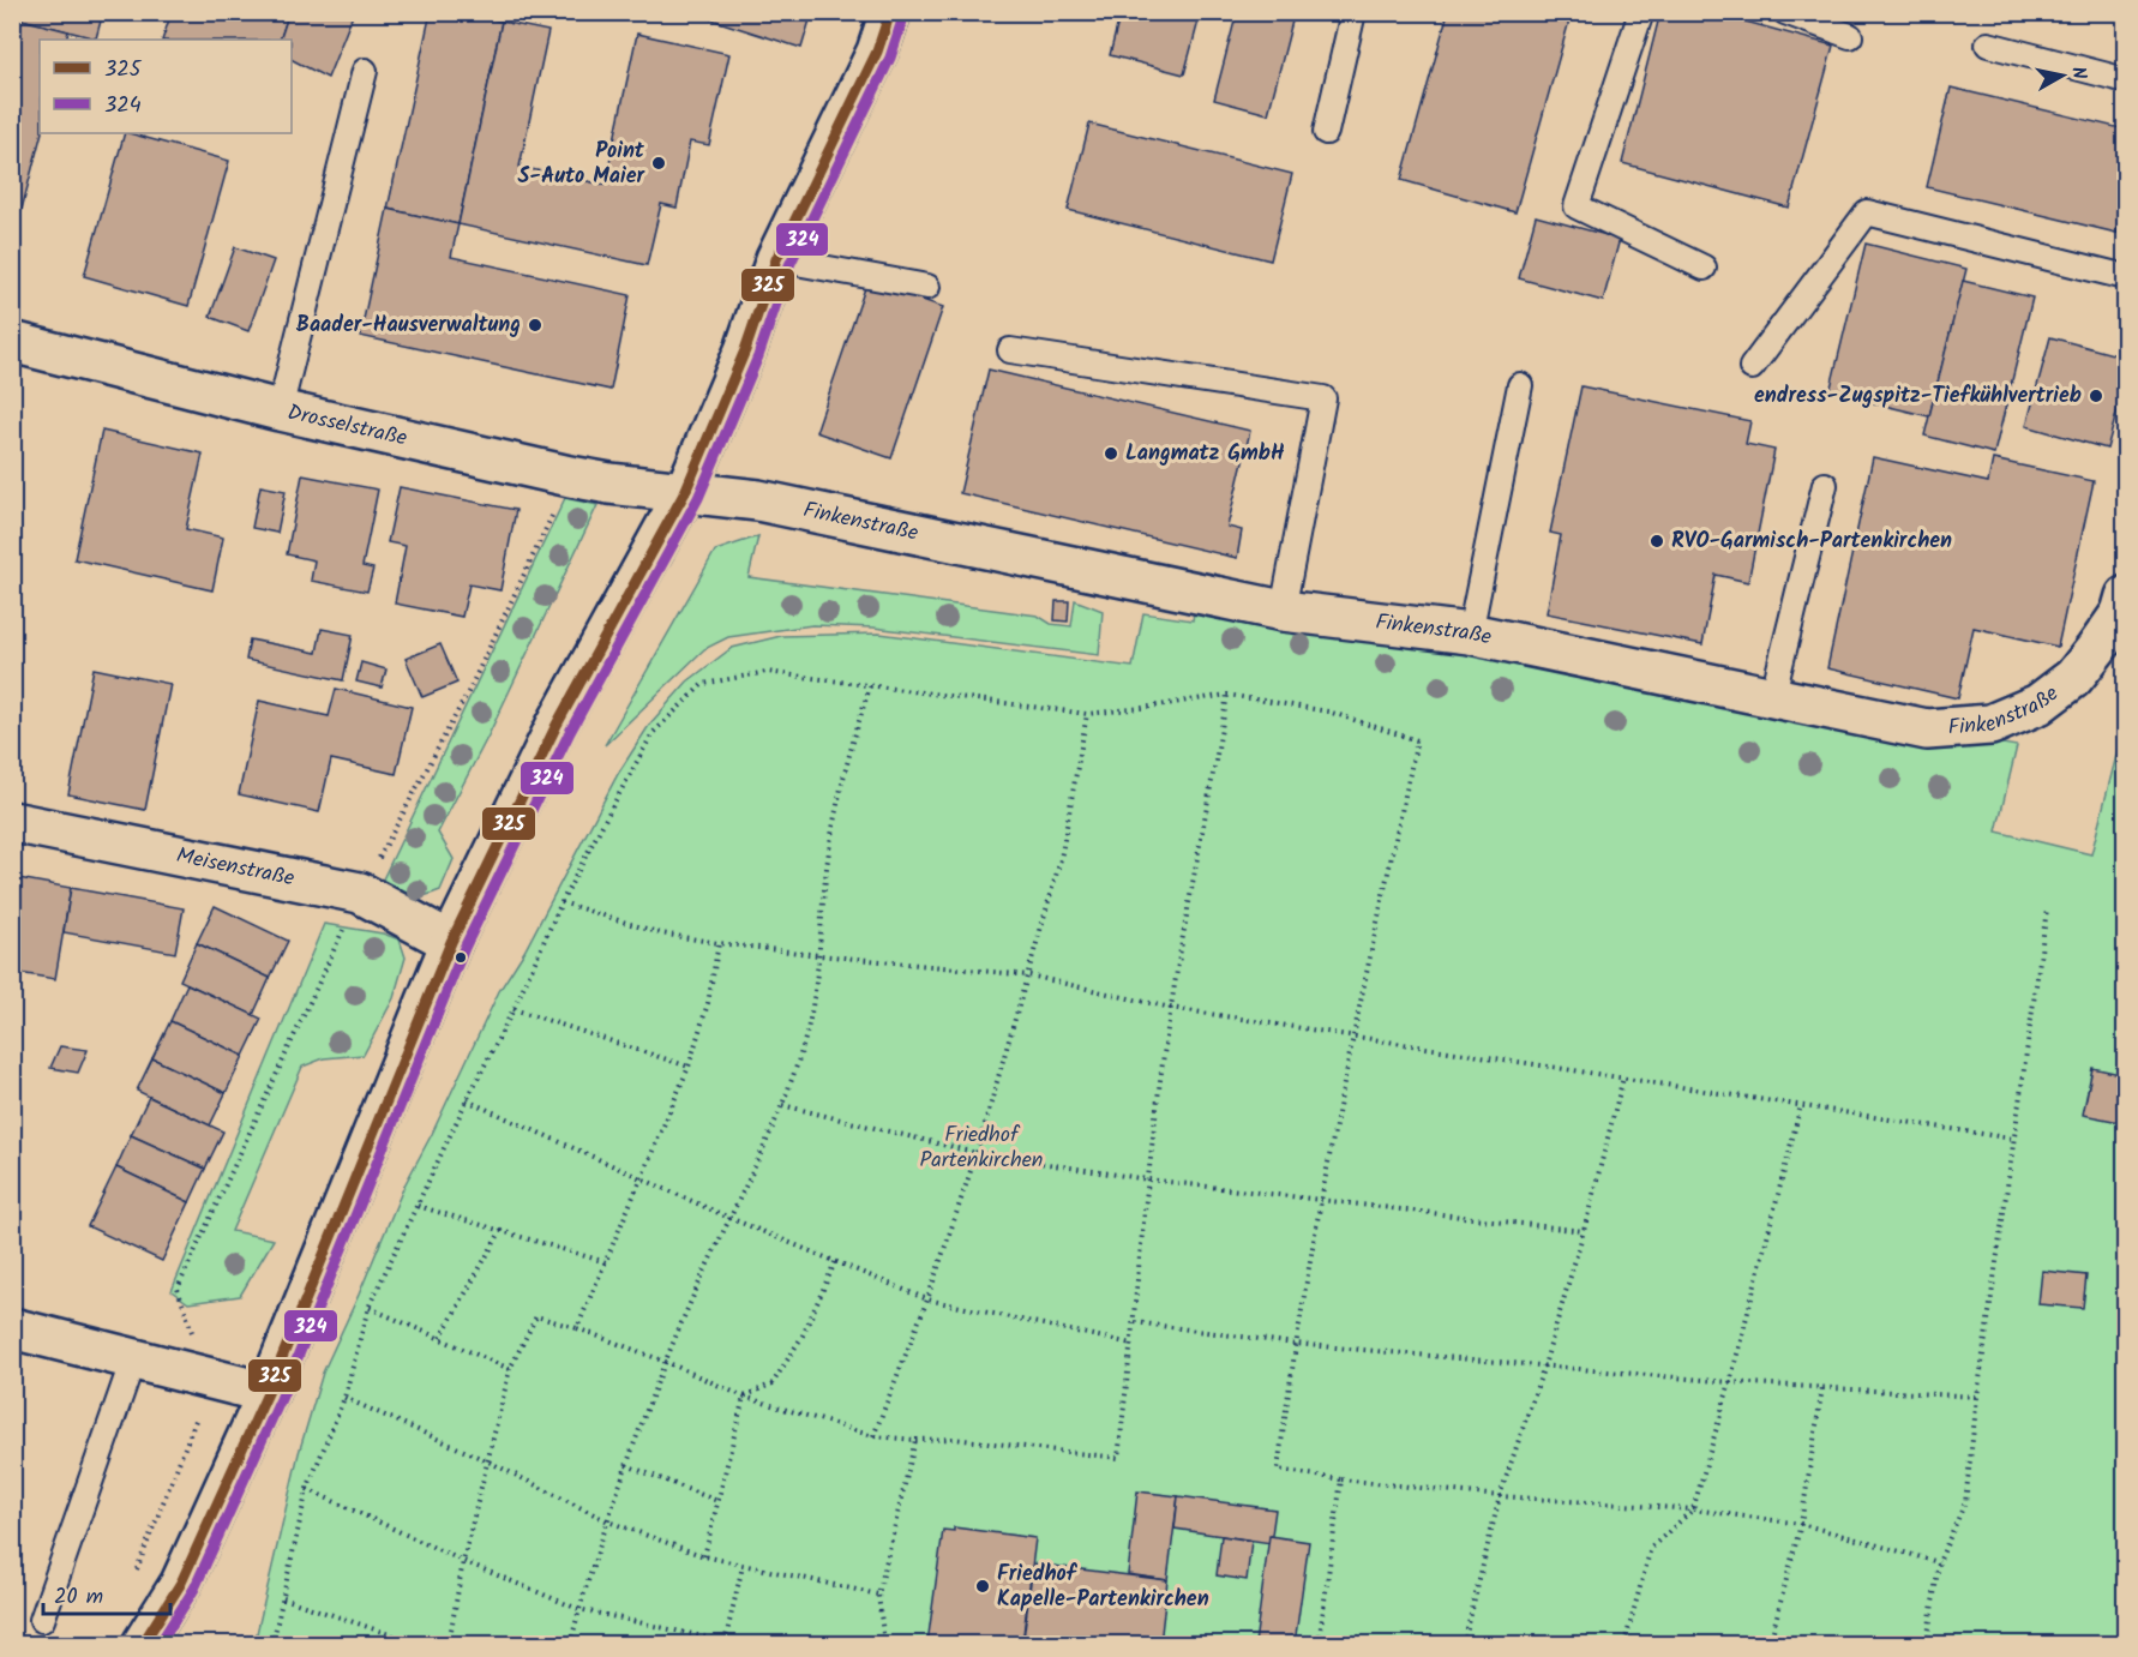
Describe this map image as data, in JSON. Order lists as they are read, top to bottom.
{
  "streets": {
    "street": ["Drosselstraße", "Finkenstraße", "Meisenstraße"]
  },
  "crossings": [
    ["Drosselstraße", "Finkenstraße"]
  ],
  "parks": ["Friedhof Partenkirchen"],
  "places": [
    "Point S-Auto Maier",
    "Baader-Hausverwaltung",
    "endress-Zugspitz-Tiefkühlvertrieb",
    "Langmatz GmbH",
    "RVO-Garmisch-Partenkirchen",
    "Friedhof Kapelle-Partenkirchen"
  ],
  "lines": ["transit line 325", "transit line 324"],
  "legend": ["325", "324"],
  "scale_bar": "20 m",
  "north": "right"
}
